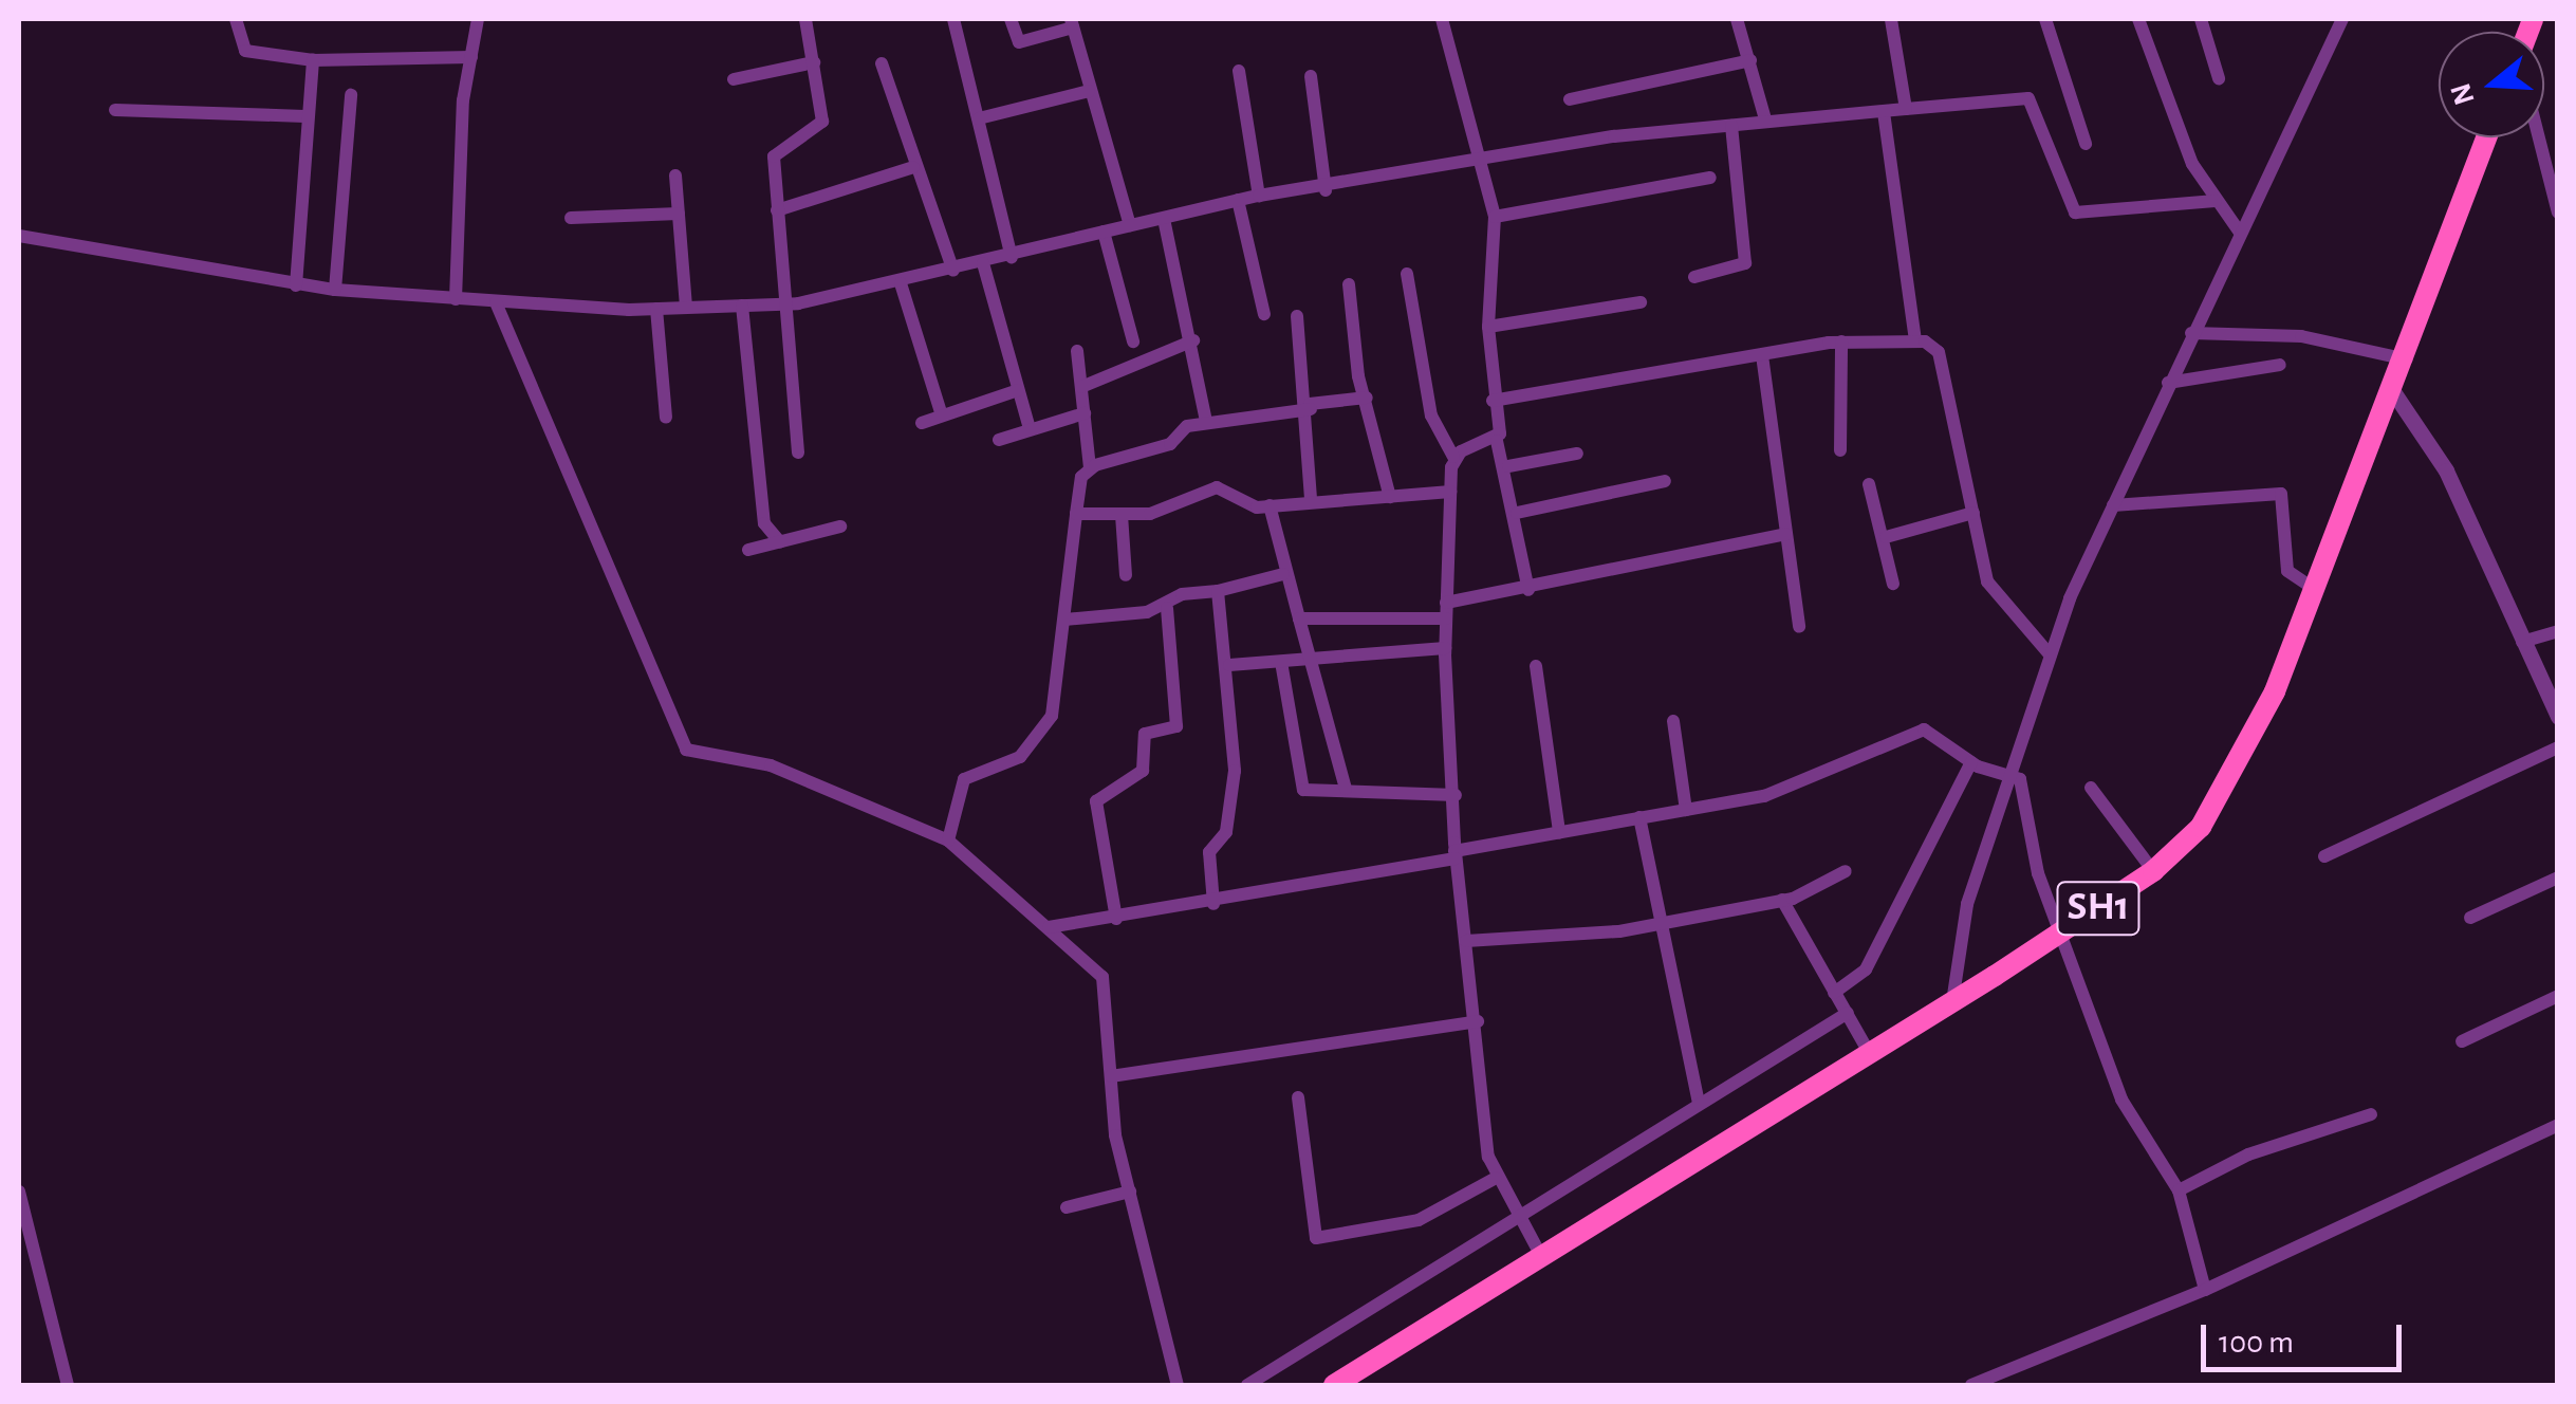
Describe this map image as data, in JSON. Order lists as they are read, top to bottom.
{
  "streets": {
    "main road": ["SH1"]
  },
  "scale_bar": "100 m",
  "north": "left"
}
